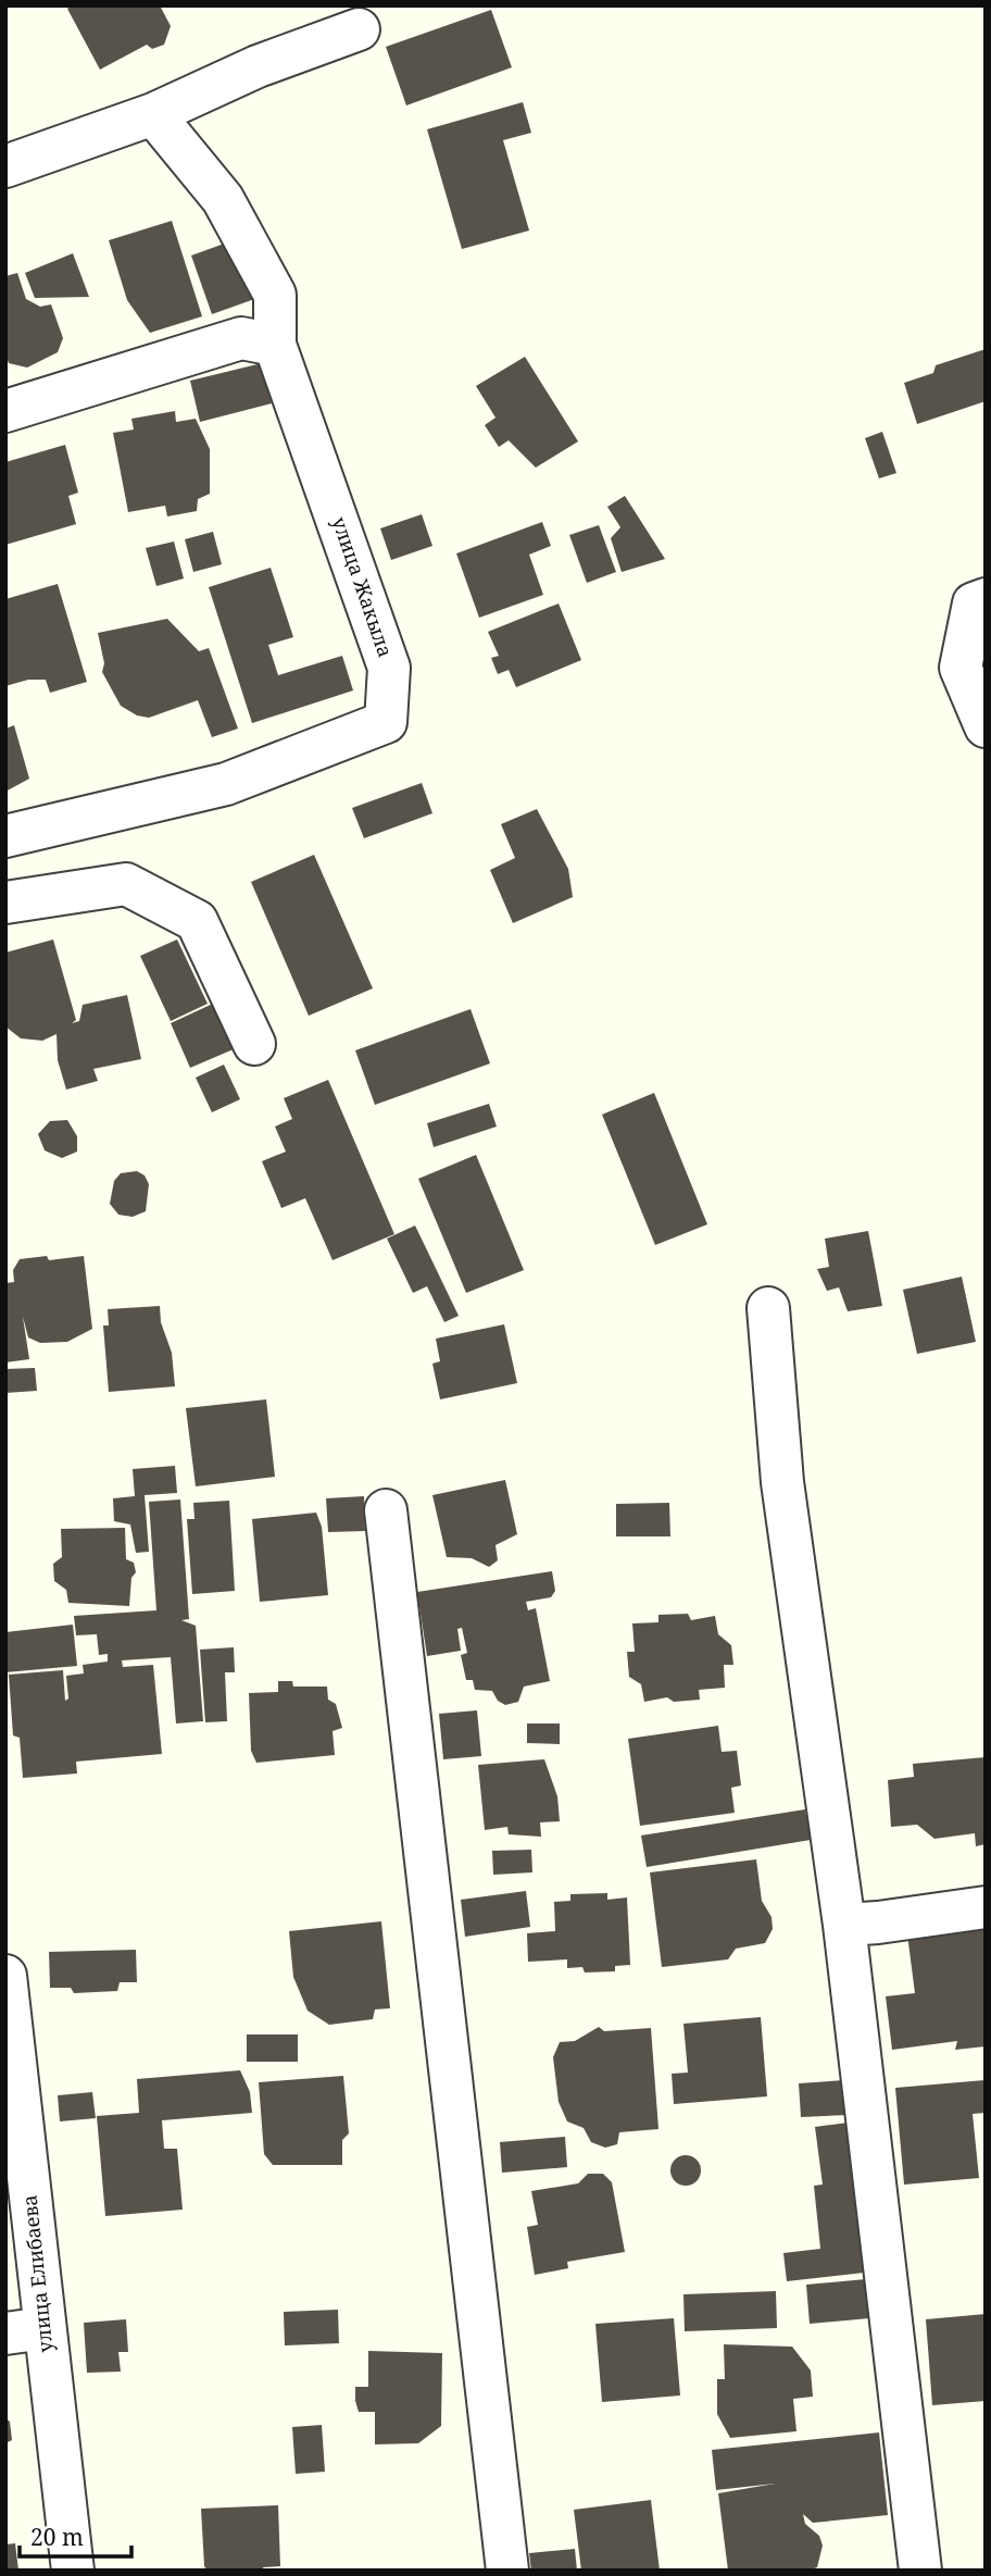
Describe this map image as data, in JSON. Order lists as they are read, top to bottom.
{
  "streets": {
    "street": ["улица Жакыла", "улица Елибаева"]
  },
  "scale_bar": "20 m"
}
